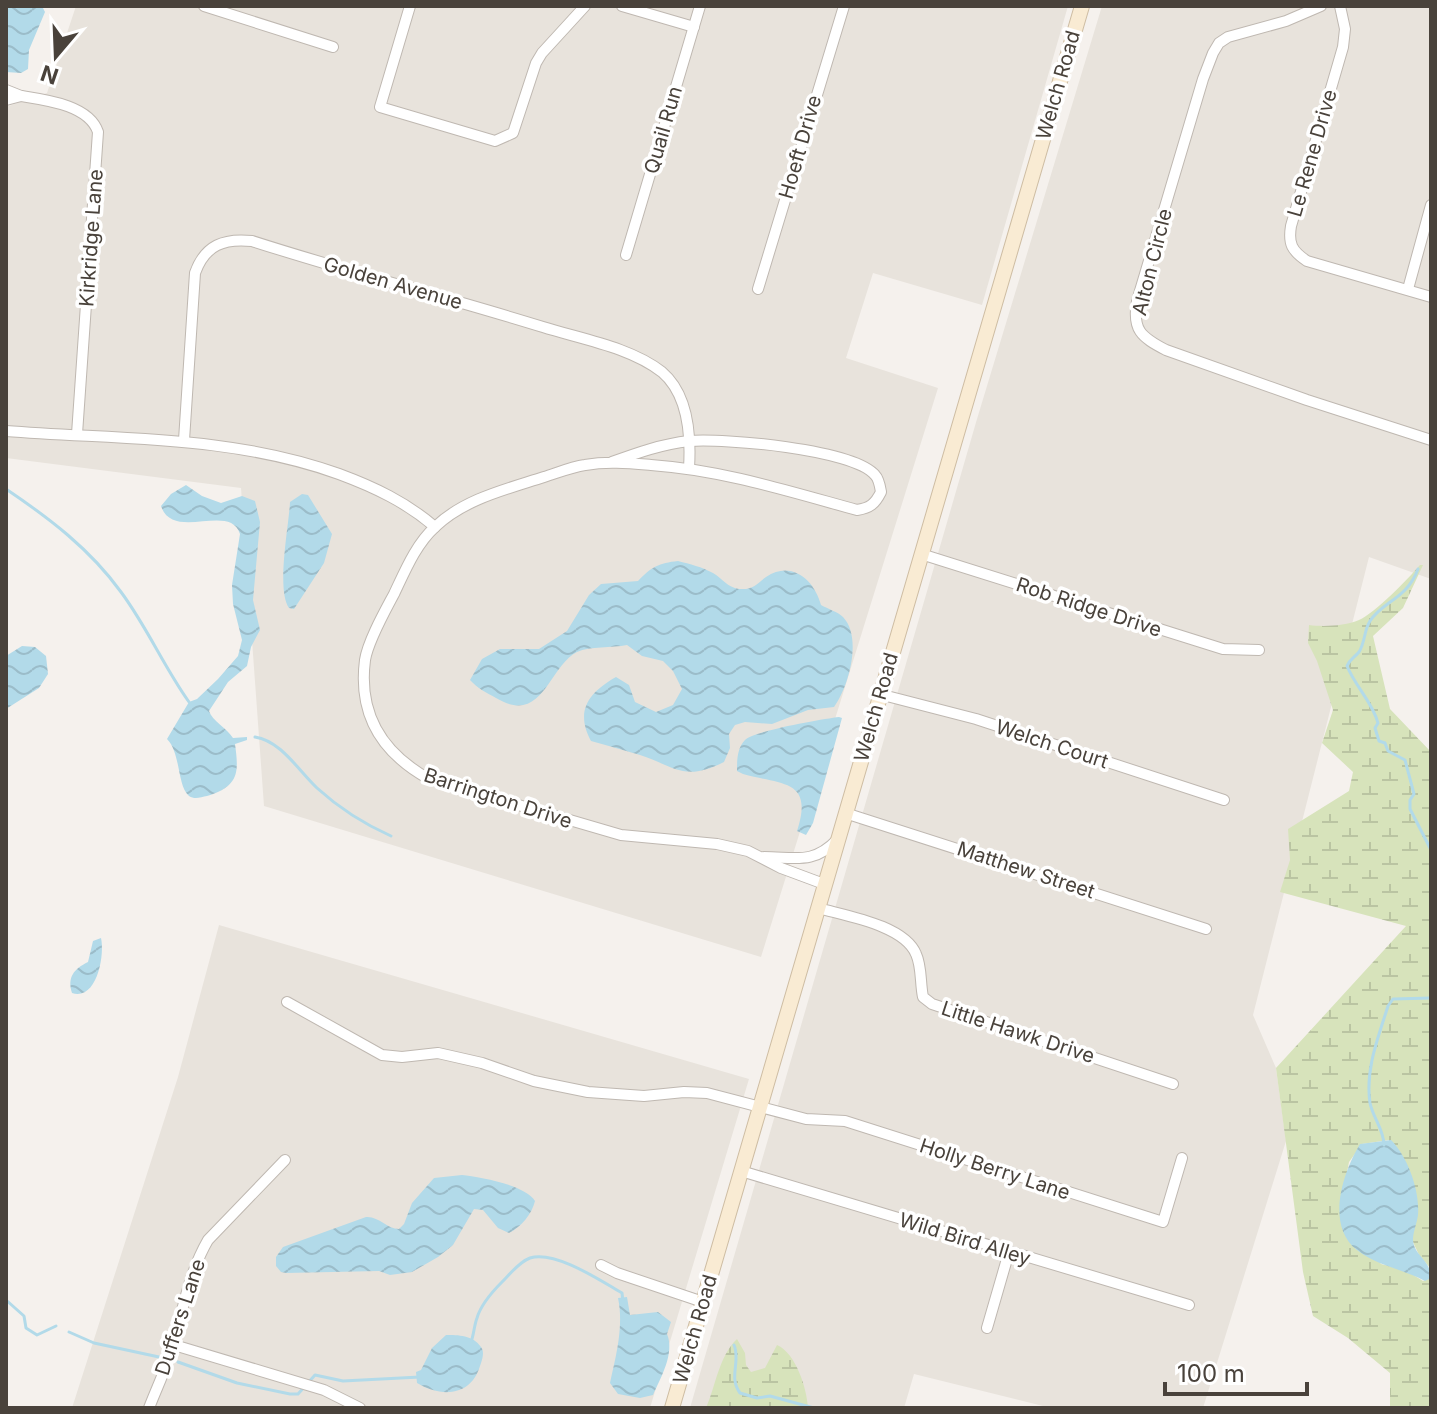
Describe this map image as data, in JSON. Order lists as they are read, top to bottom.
{
  "streets": {
    "street": [
      "Welch Road",
      "Quail Run",
      "Hoeft Drive",
      "Le Rene Drive",
      "Kirkridge Lane",
      "Alton Circle",
      "Golden Avenue",
      "Rob Ridge Drive",
      "Welch Court",
      "Barrington Drive",
      "Matthew Street",
      "Little Hawk Drive",
      "Holly Berry Lane",
      "Wild Bird Alley",
      "Duffers Lane"
    ]
  },
  "crossings": [
    ["Welch Road", "Rob Ridge Drive"],
    ["Welch Road", "Welch Court"],
    ["Welch Road", "Barrington Drive"],
    ["Welch Road", "Matthew Street"],
    ["Welch Road", "Little Hawk Drive"],
    ["Welch Road", "Holly Berry Lane"],
    ["Welch Road", "Wild Bird Alley"],
    ["Golden Avenue", "Barrington Drive"]
  ],
  "scale_bar": "100 m",
  "north": "bottom"
}
